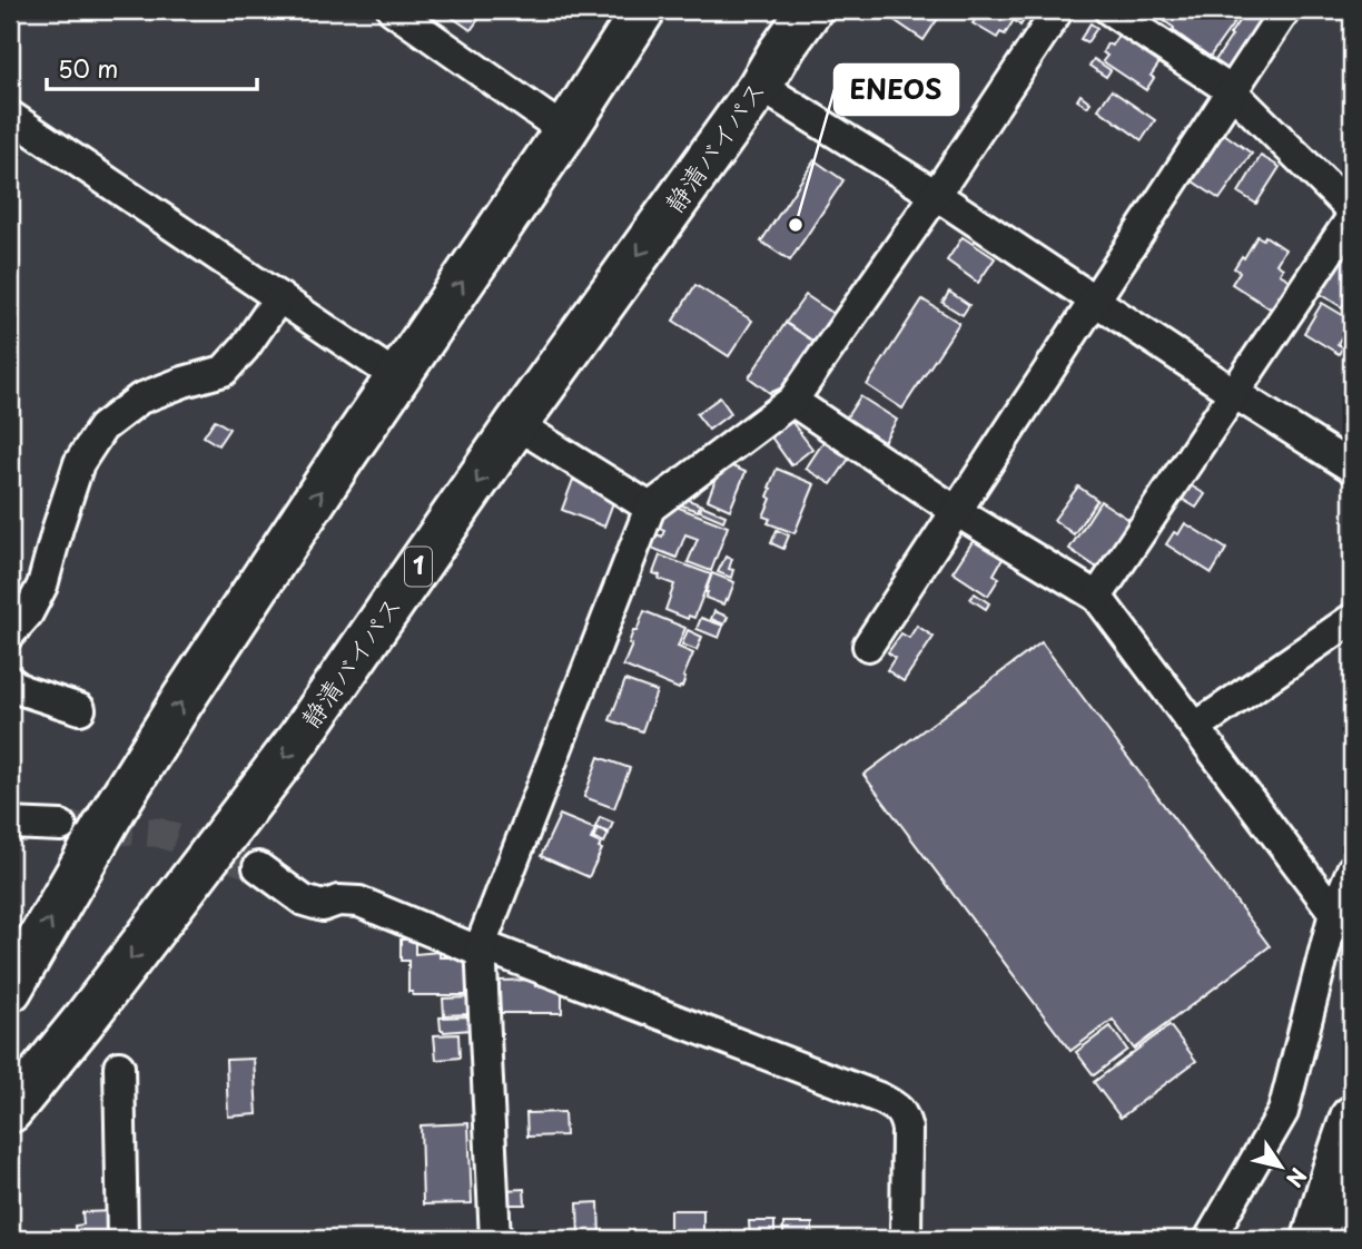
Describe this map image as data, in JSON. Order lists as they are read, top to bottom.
{
  "streets": {
    "highway": ["静清バイパス", "1"]
  },
  "places": ["ENEOS"],
  "scale_bar": "50 m",
  "north": "bottom right"
}
